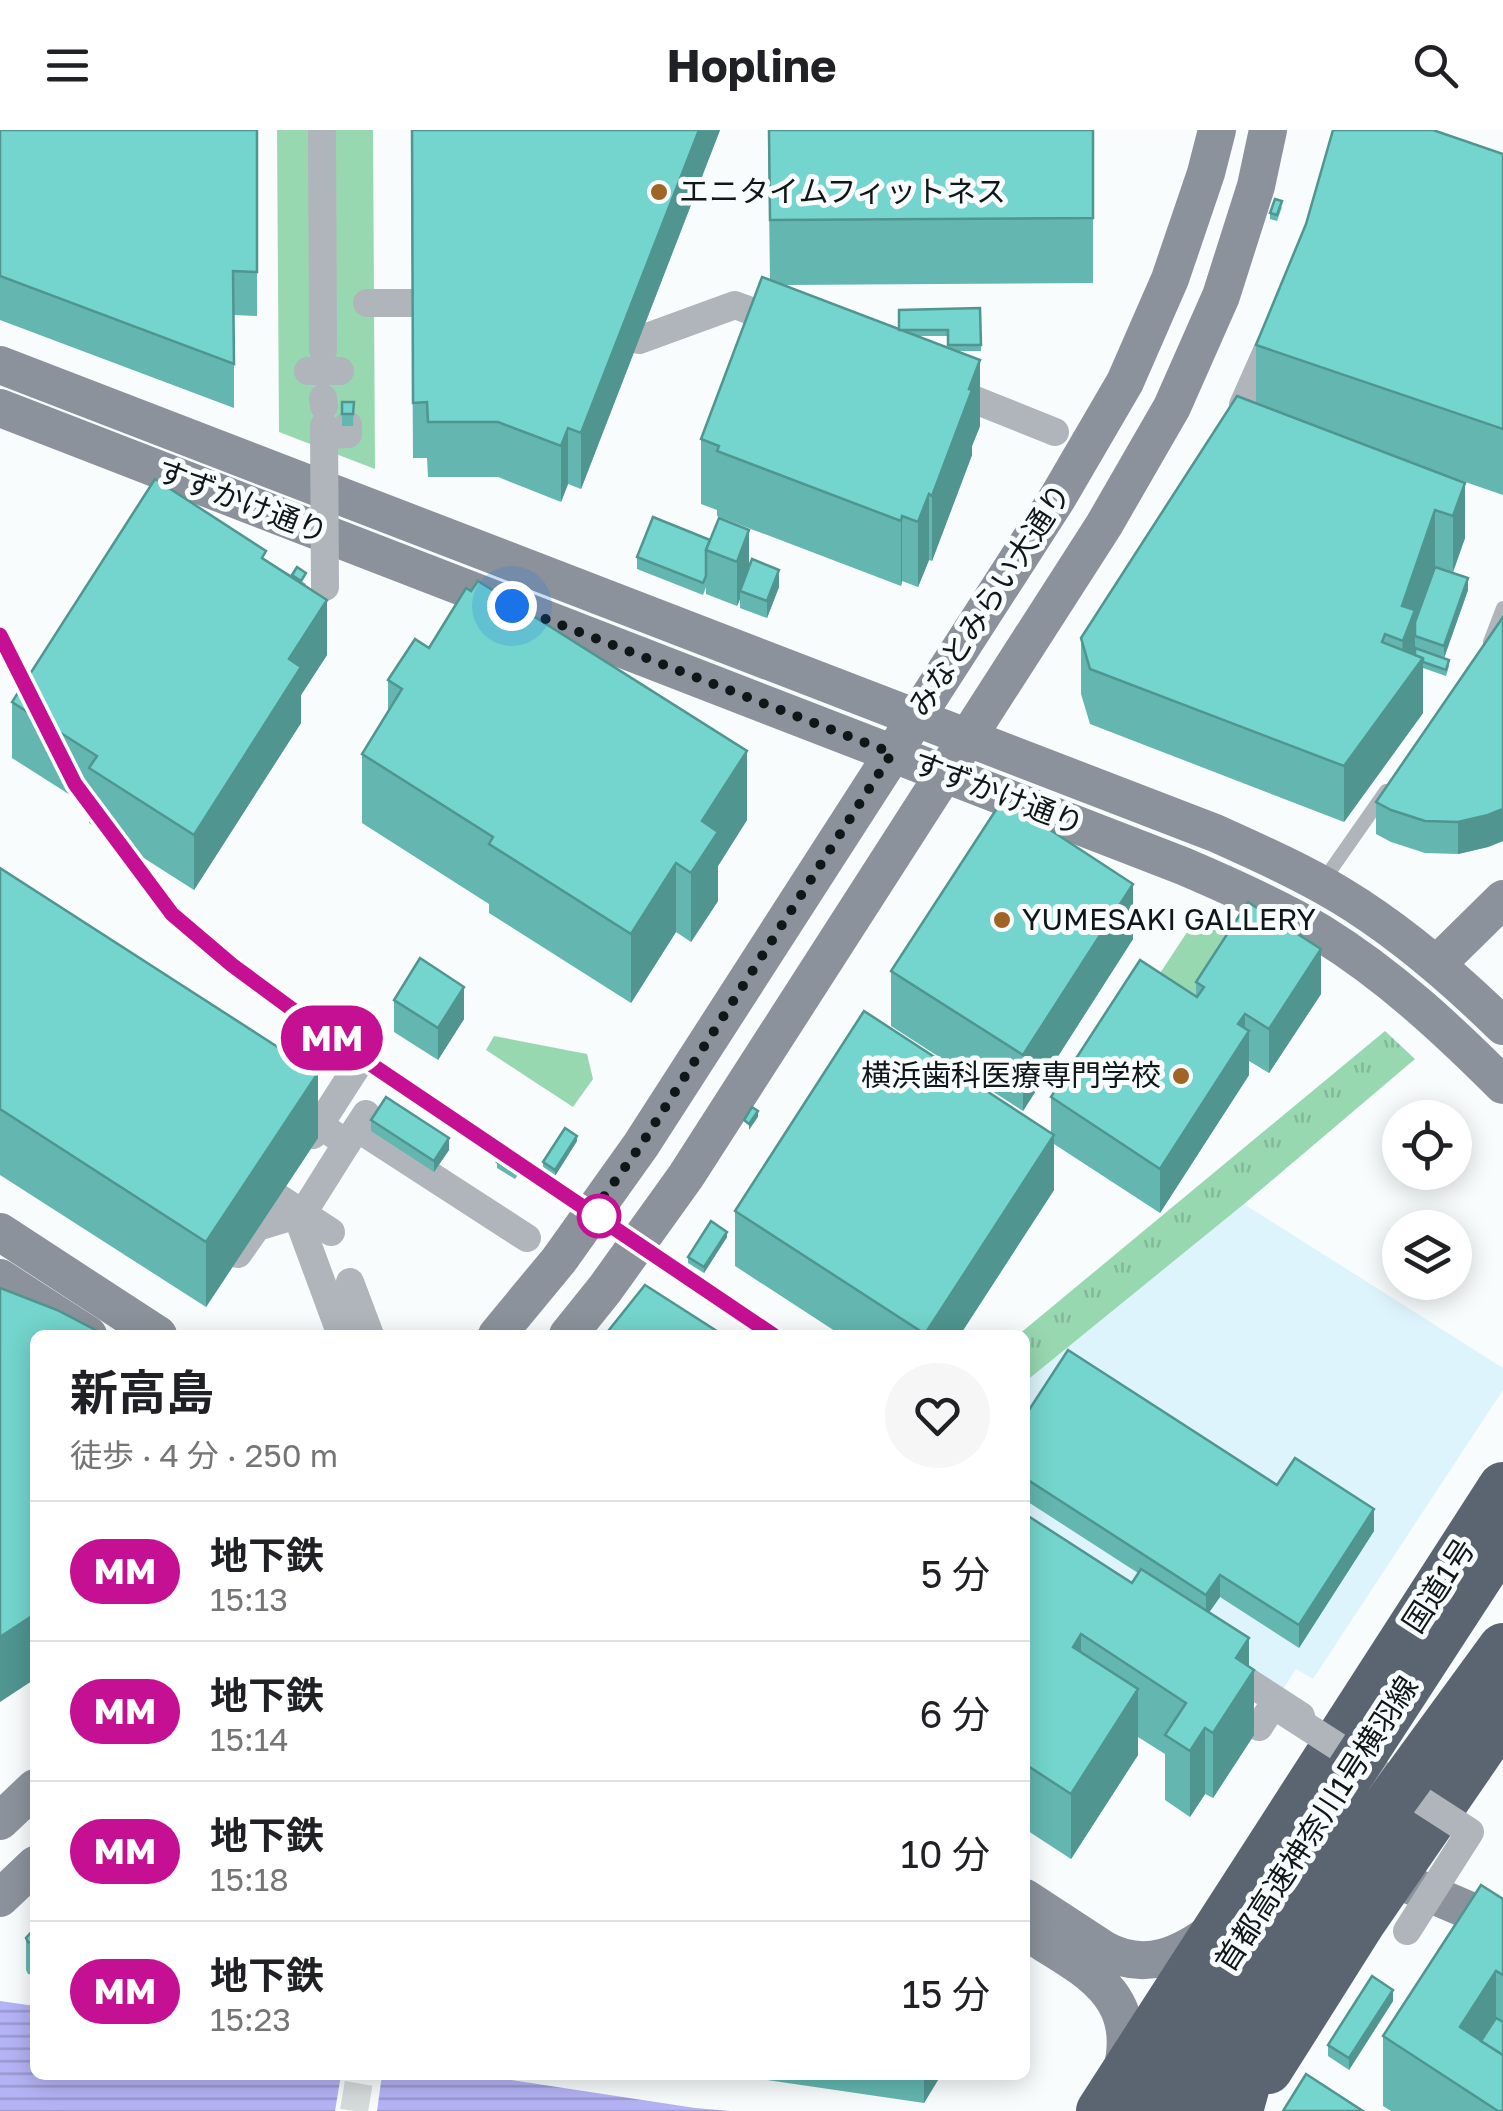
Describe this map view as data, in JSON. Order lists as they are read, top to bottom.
{
  "streets": {
    "highway": ["国道1号", "首都高速神奈川1号横羽線"],
    "street": ["すずかけ通り", "みなとみらい大通り"]
  },
  "crossings": [
    ["すずかけ通り", "みなとみらい大通り"],
    ["国道1号", "首都高速神奈川1号横羽線"]
  ],
  "places": ["エニタイムフィットネス", "YUMESAKI GALLERY", "横浜歯科医療専門学校"],
  "lines": ["metro line MM"],
  "page": {
    "header": "Hopline",
    "on_map": "MM",
    "heading": ["新高島", "徒歩 · 4 分 · 250 m"],
    "list": [
      {
        "mark": "MM",
        "name": "地下鉄",
        "note": "15:13",
        "value": "5 分"
      },
      {
        "mark": "MM",
        "name": "地下鉄",
        "note": "15:14",
        "value": "6 分"
      },
      {
        "mark": "MM",
        "name": "地下鉄",
        "note": "15:18",
        "value": "10 分"
      },
      {
        "mark": "MM",
        "name": "地下鉄",
        "note": "15:23",
        "value": "15 分"
      }
    ]
  }
}
